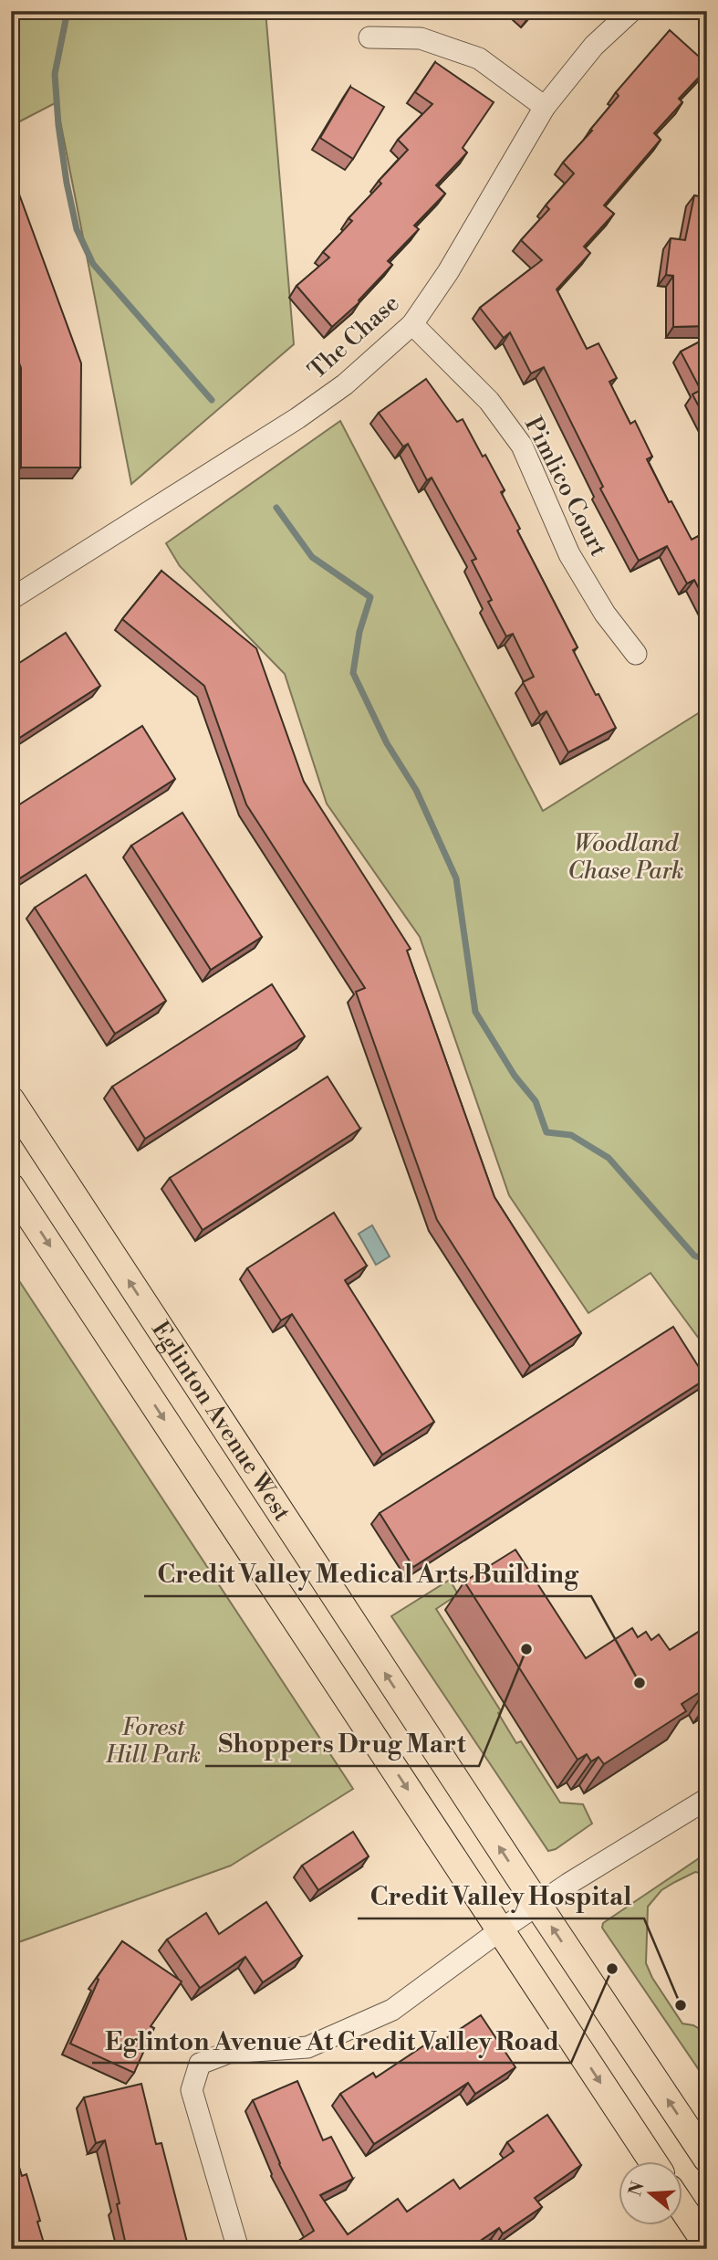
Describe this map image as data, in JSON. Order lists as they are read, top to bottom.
{
  "streets": {
    "main road": ["Eglinton Avenue West"],
    "street": ["The Chase", "Pimlico Court"]
  },
  "crossings": [
    ["The Chase", "Pimlico Court"]
  ],
  "parks": ["Woodland Chase Park", "Forest Hill Park"],
  "places": [
    "Shoppers Drug Mart",
    "Credit Valley Medical Arts Building",
    "Eglinton Avenue At Credit Valley Road",
    "Credit Valley Hospital"
  ],
  "north": "left"
}
